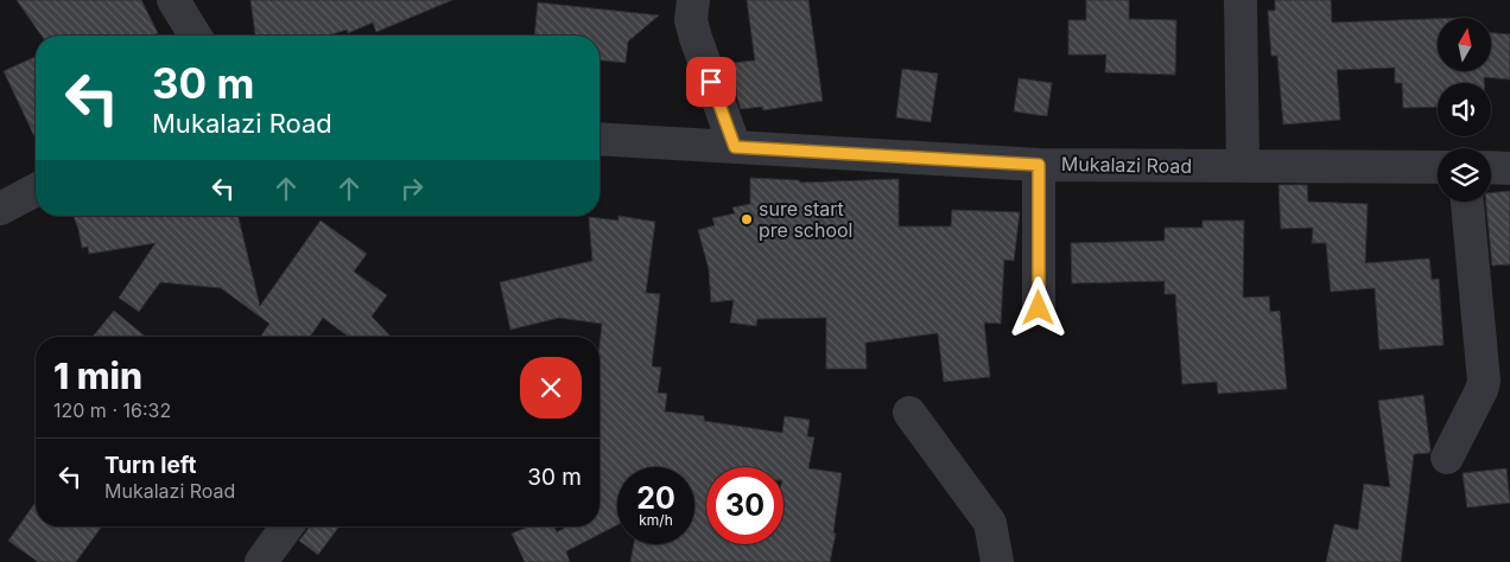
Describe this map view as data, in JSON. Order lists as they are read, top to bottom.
{
  "streets": {
    "street": ["Mukalazi Road"]
  },
  "places": ["sure start pre school"],
  "north": "top",
  "page": {
    "turn": ["30 m", "Mukalazi Road"],
    "heading": ["1 min", "120 m · 16:32"],
    "list": [
      {
        "name": "Turn left",
        "note": "Mukalazi Road",
        "value": "30 m"
      }
    ],
    "speed": "20 km/h",
    "limit": "30"
  }
}
